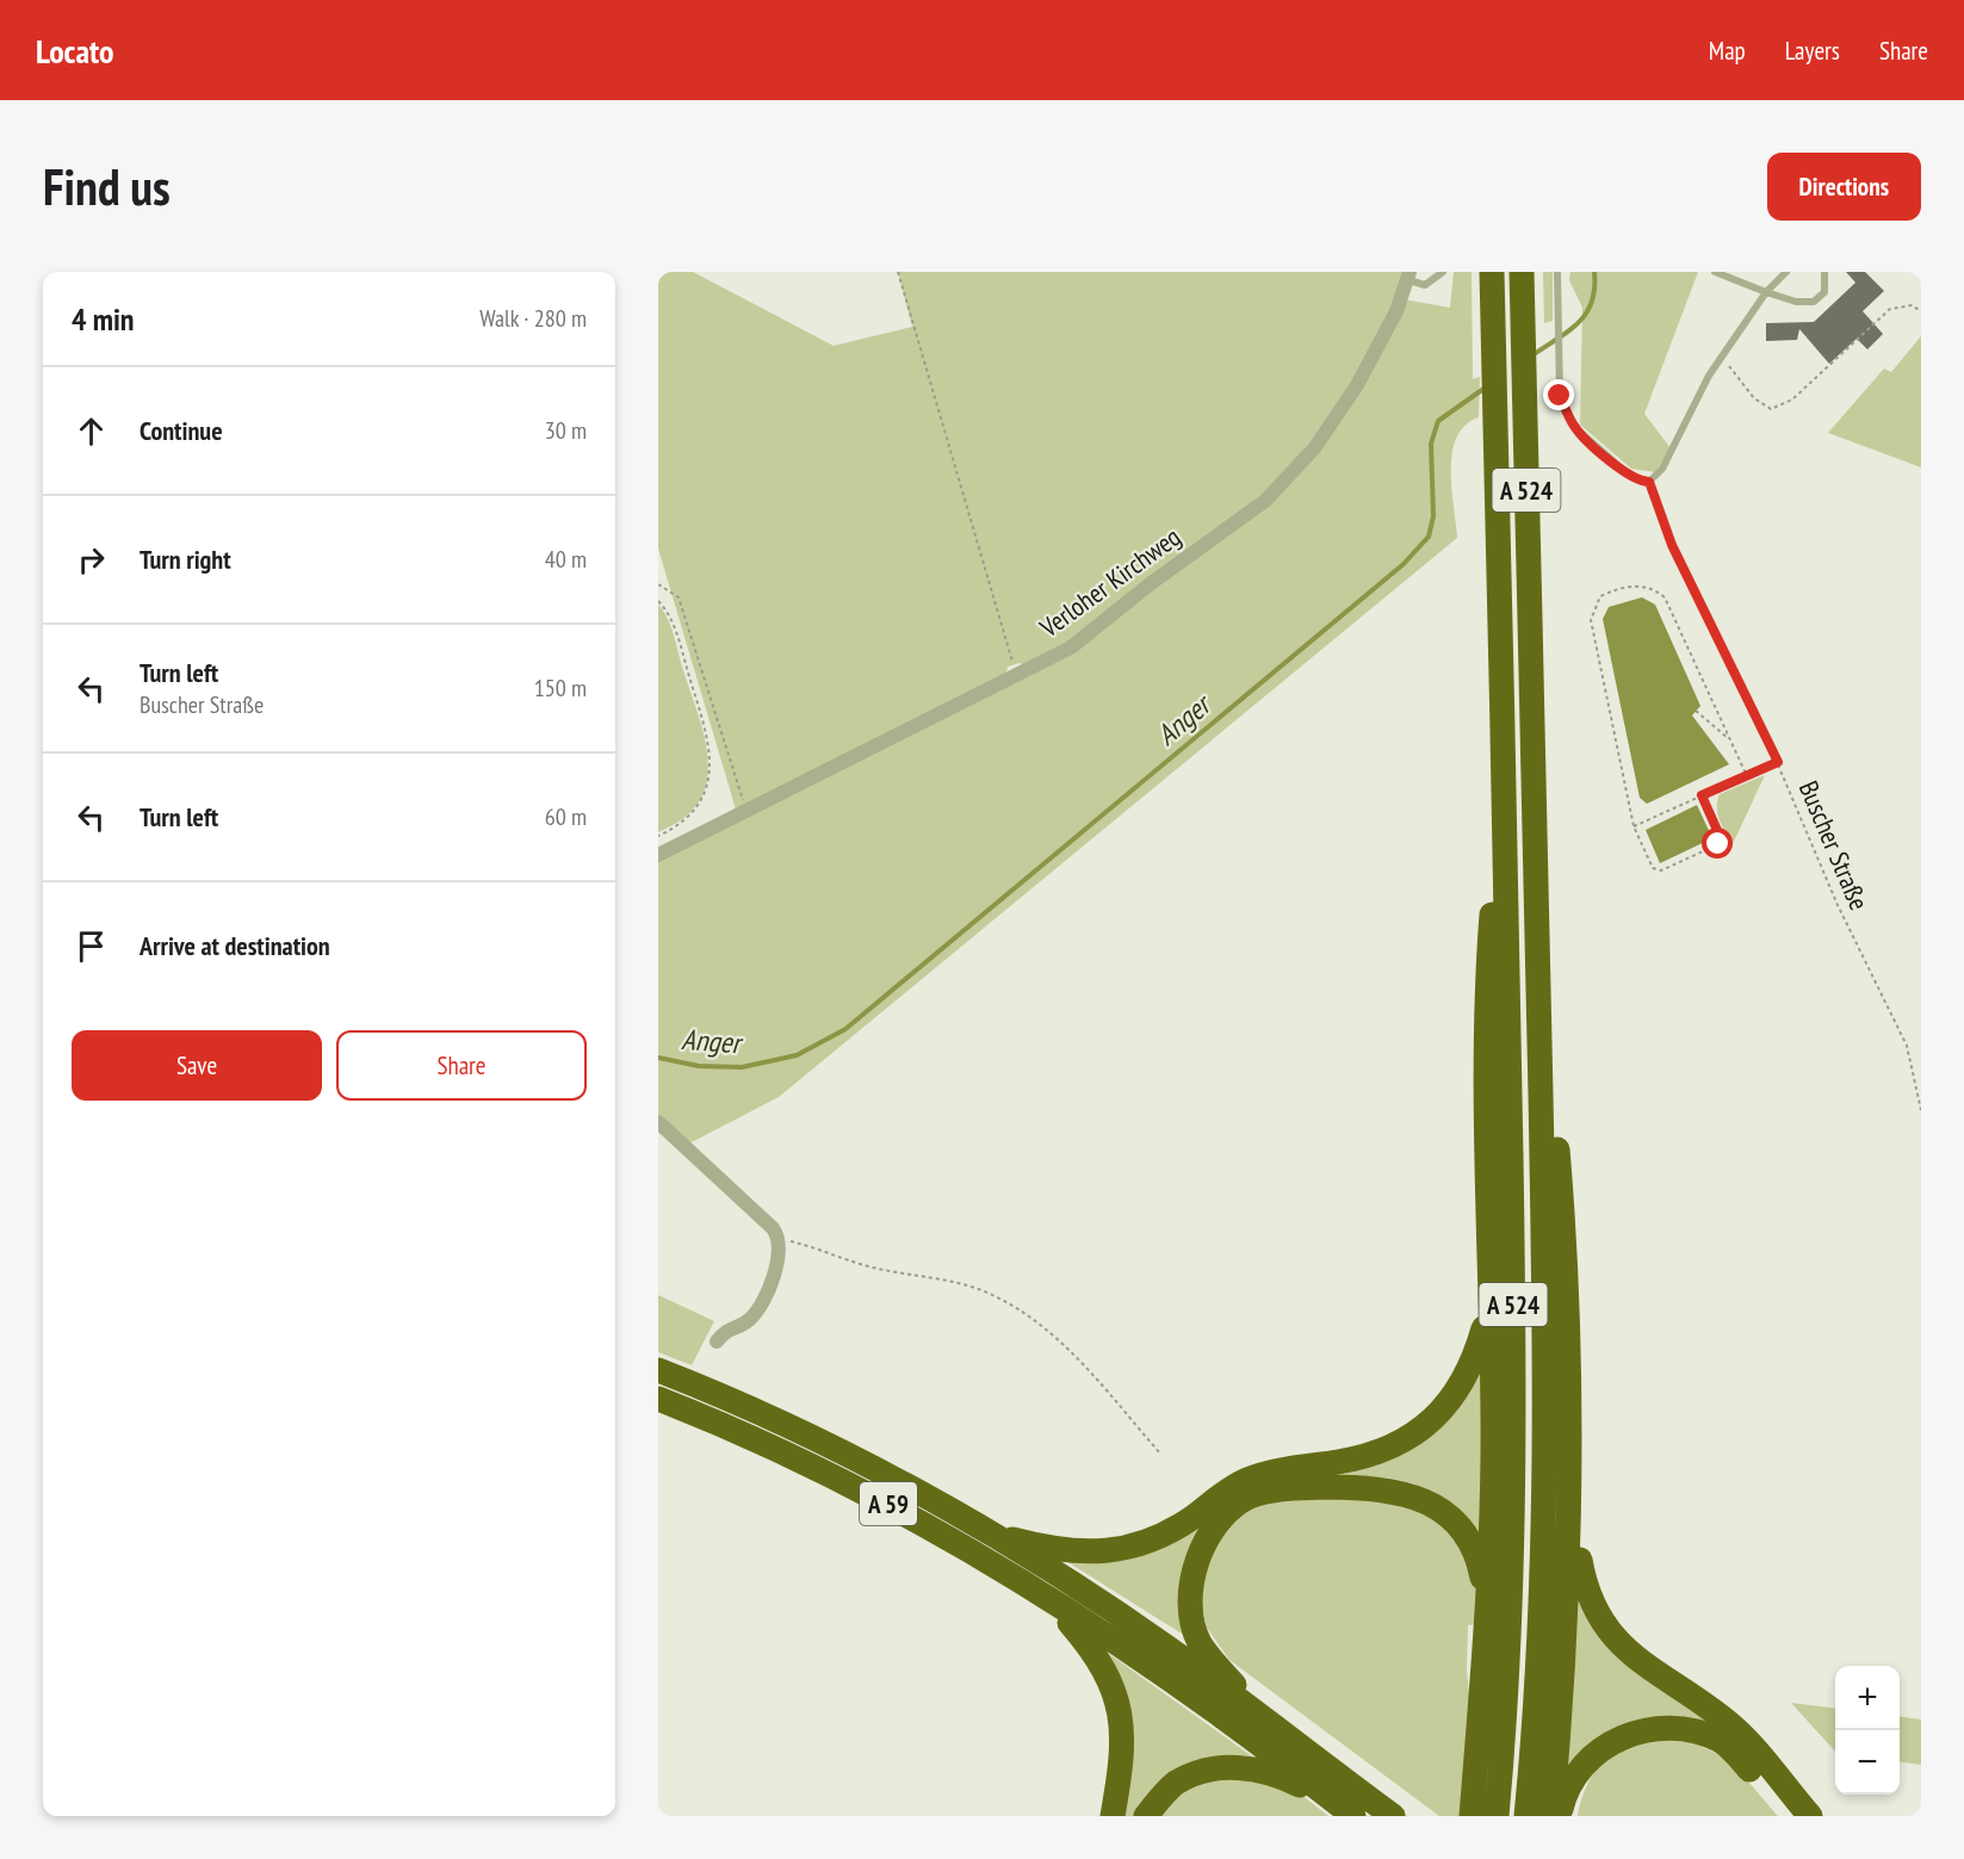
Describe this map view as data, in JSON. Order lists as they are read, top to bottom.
{
  "streets": {
    "highway": ["A 524", "A 59"],
    "street": ["Verloher Kirchweg"],
    "path": ["Buscher Straße"]
  },
  "water": ["Anger"],
  "page": {
    "header": "Locato",
    "nav": ["Map", "Layers", "Share"],
    "buttons": [
      "Directions",
      ["Save", "Share"]
    ],
    "title": "Find us",
    "heading": ["4 min", "Walk · 280 m"],
    "list": [
      ["Continue", "30 m"],
      ["Turn right", "40 m"],
      ["Turn left", "Buscher Straße", "150 m"],
      ["Turn left", "60 m"],
      "Arrive at destination"
    ],
    "map_buttons": ["+", "−"]
  }
}
